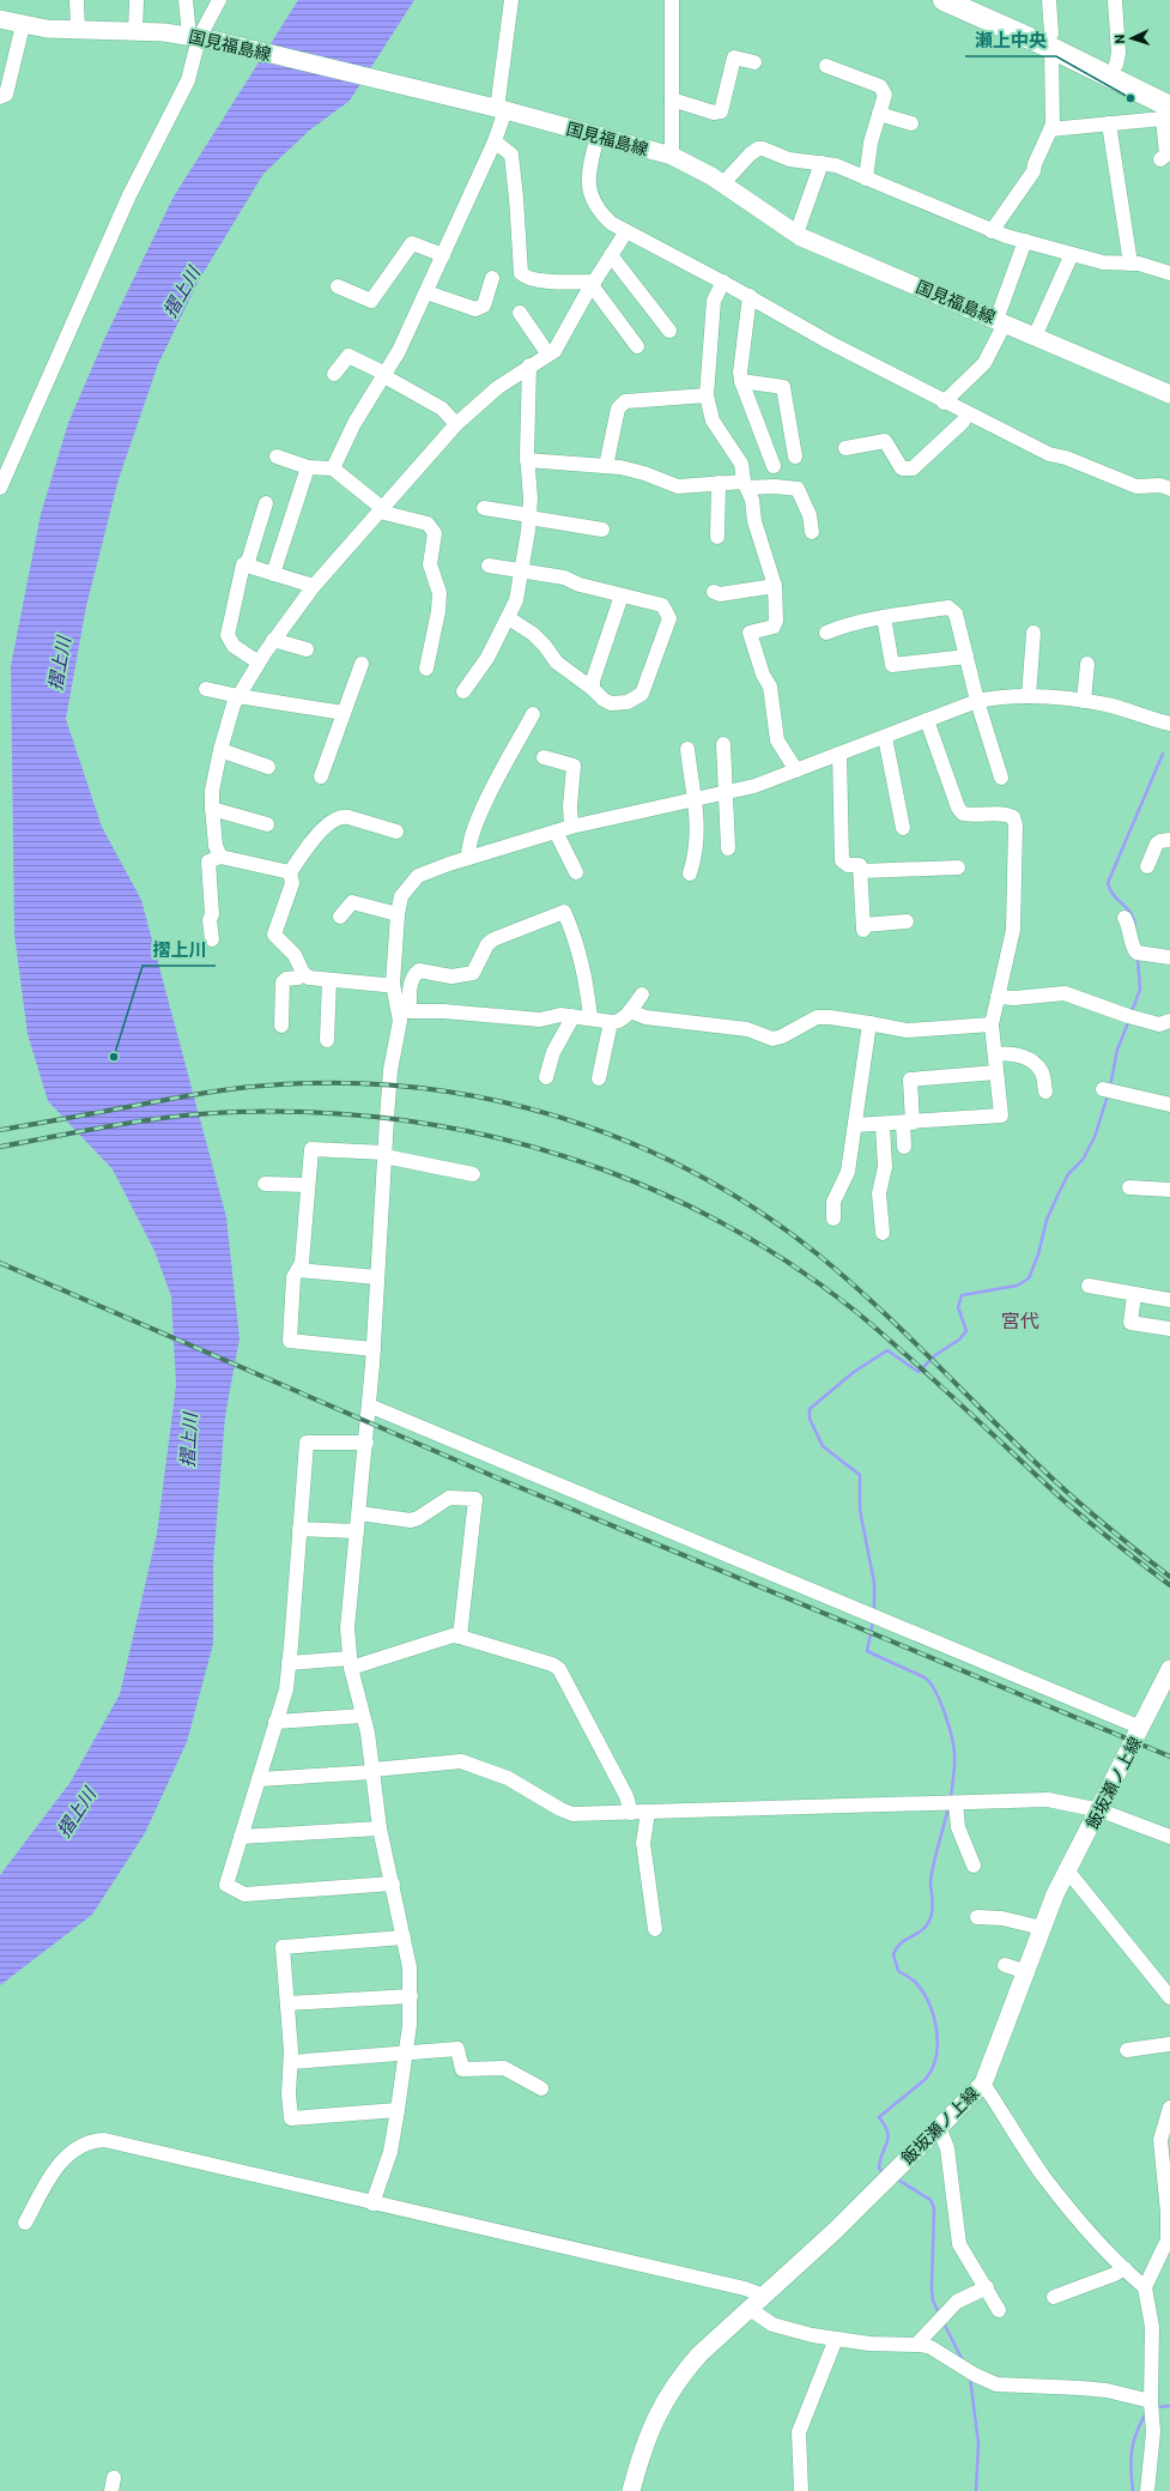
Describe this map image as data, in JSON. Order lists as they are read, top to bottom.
{
  "streets": {
    "main road": ["国見福島線", "飯坂瀬ノ上線"]
  },
  "districts": ["宮代"],
  "water": ["摺上川"],
  "places": ["瀬上中央", "摺上川"],
  "north": "left"
}
